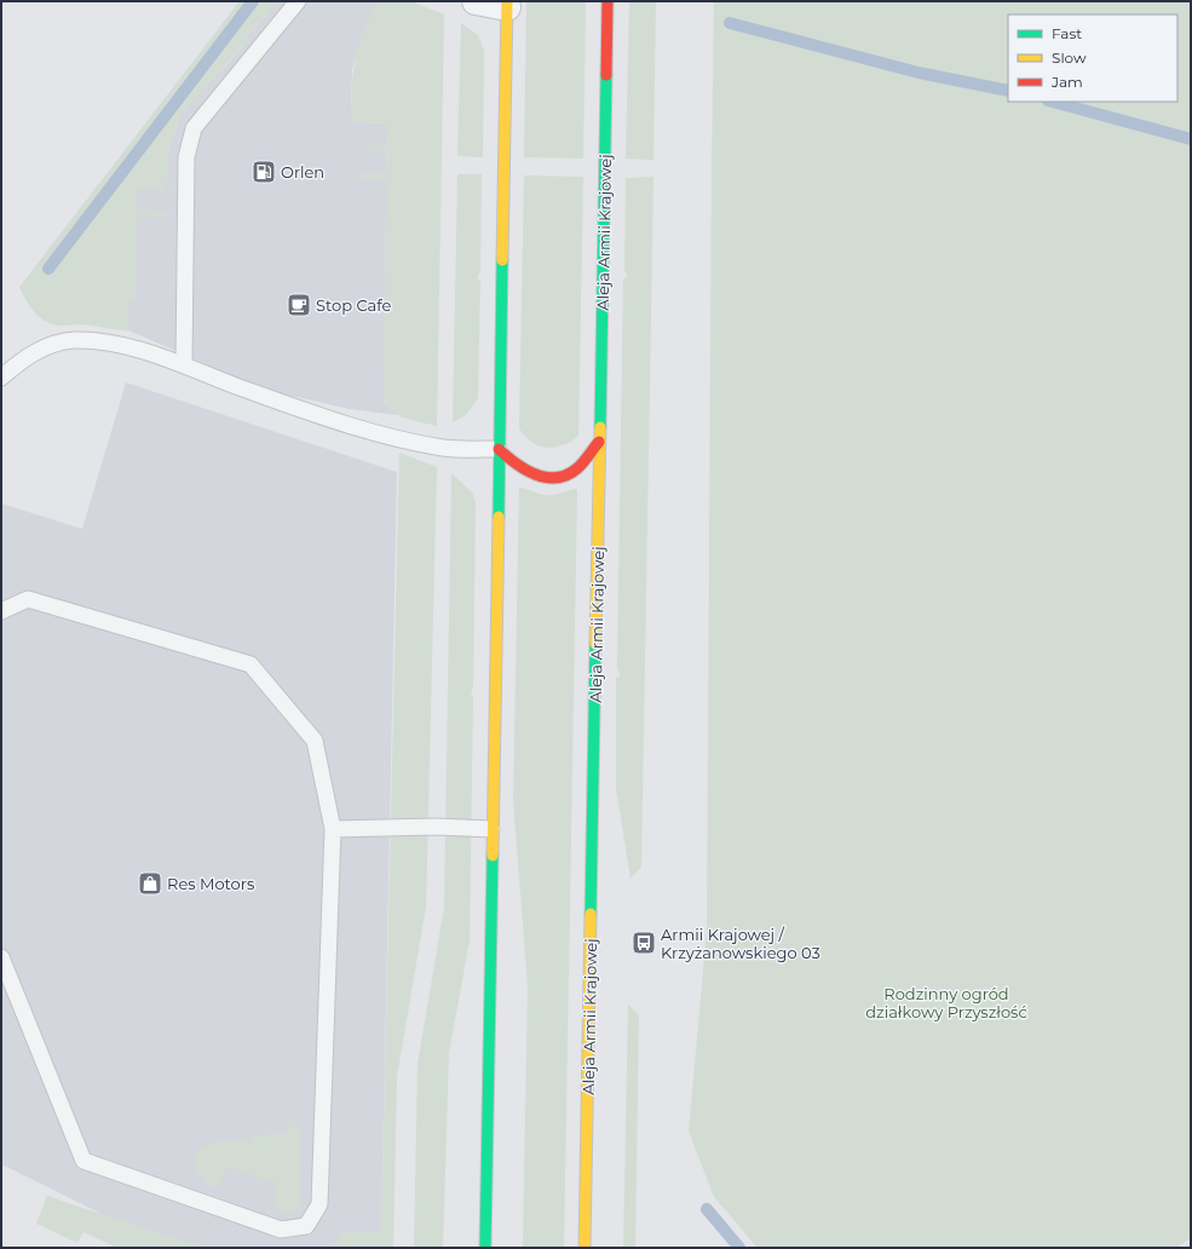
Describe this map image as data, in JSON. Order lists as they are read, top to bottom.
{
  "streets": {
    "main road": ["Aleja Armii Krajowej"]
  },
  "parks": ["Rodzinny ogród działkowy Przyszłość"],
  "places": {
    "fuel station": ["Orlen"],
    "cafe": ["Stop Cafe"],
    "shop": ["Res Motors"],
    "bus stop": ["Armii Krajowej / Krzyżanowskiego 03"]
  },
  "legend": ["Fast", "Slow", "Jam"]
}
